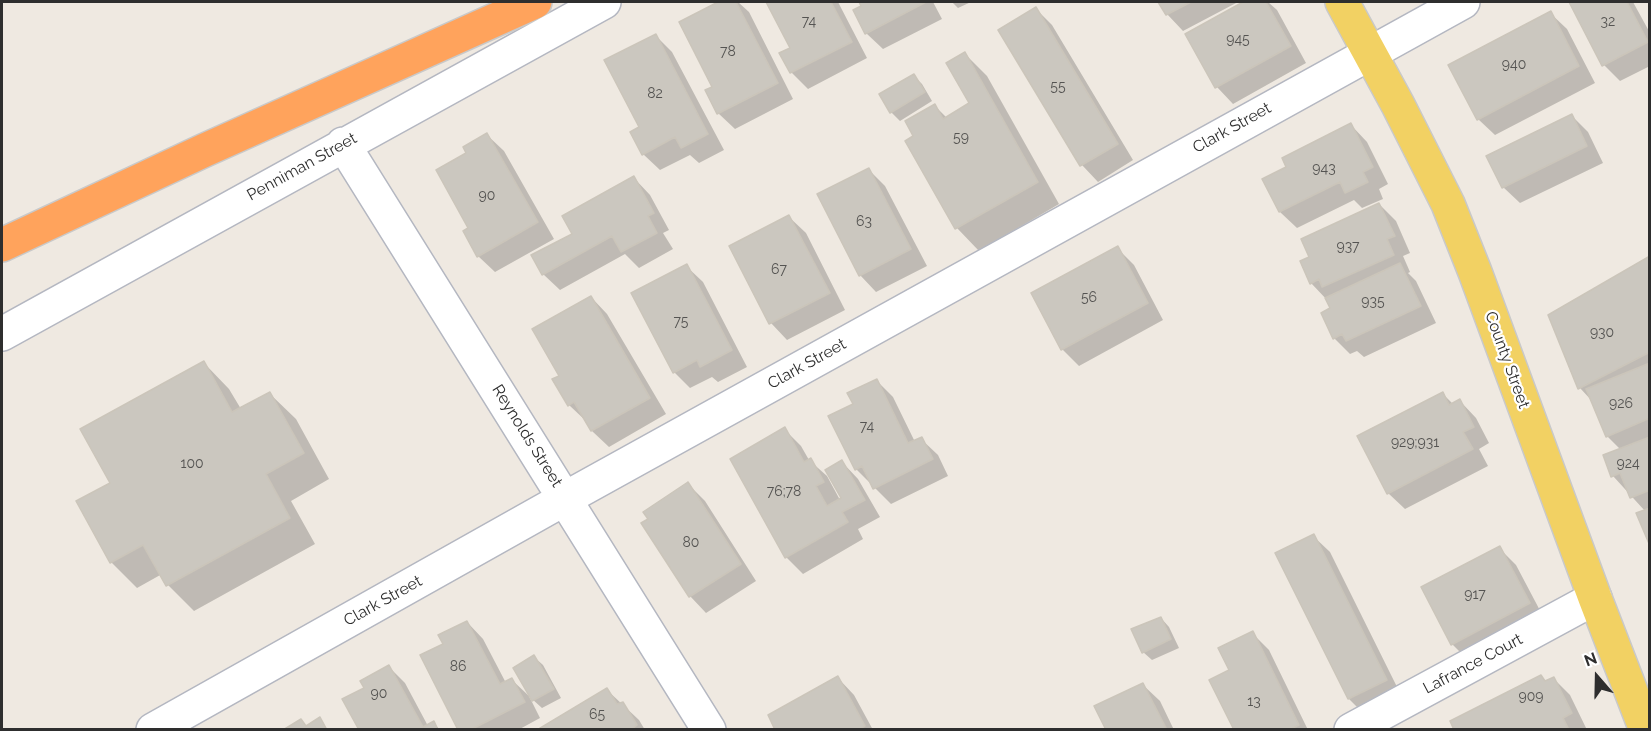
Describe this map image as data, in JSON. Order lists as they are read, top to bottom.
{
  "streets": {
    "main road": ["County Street"],
    "street": [
      "Clark Street",
      "Penniman Street",
      "Reynolds Street",
      "Lafrance Court"
    ]
  },
  "crossings": [
    ["Clark Street", "County Street"],
    ["Clark Street", "Reynolds Street"],
    ["Penniman Street", "Reynolds Street"],
    ["County Street", "Lafrance Court"]
  ],
  "house_numbers": [
    "74",
    "32",
    "945",
    "78",
    "940",
    "55",
    "82",
    "59",
    "943",
    "90",
    "63",
    "937",
    "67",
    "56",
    "935",
    "75",
    "930",
    "926",
    "74",
    "929;931",
    "100",
    "924",
    "76;78",
    "80",
    "917",
    "86",
    "90",
    "909",
    "13",
    "65"
  ],
  "north": "top"
}
